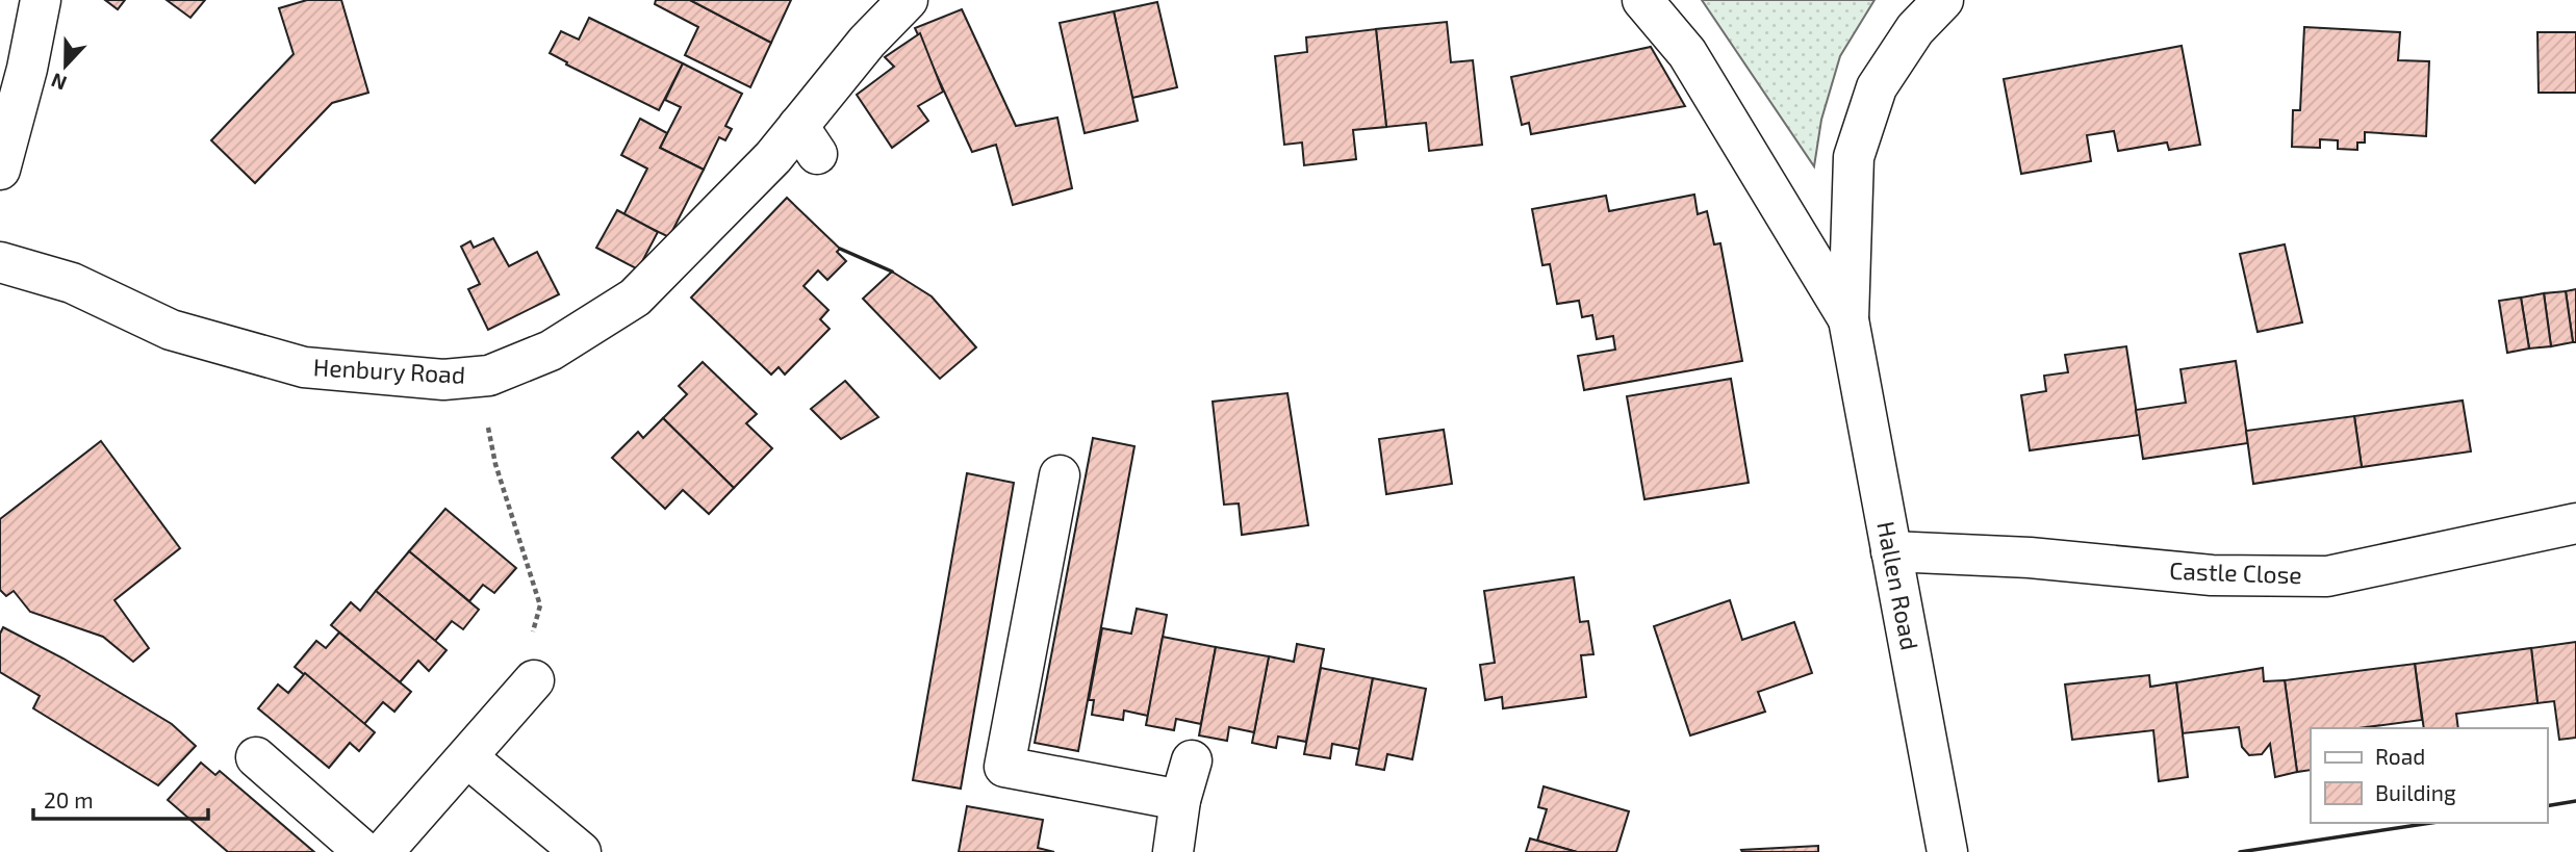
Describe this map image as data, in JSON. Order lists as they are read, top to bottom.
{
  "streets": {
    "main road": ["Henbury Road", "Castle Close", "Hallen Road"]
  },
  "crossings": [
    ["Castle Close", "Hallen Road"]
  ],
  "legend": ["Road", "Building"],
  "scale_bar": "20 m",
  "north": "bottom"
}
